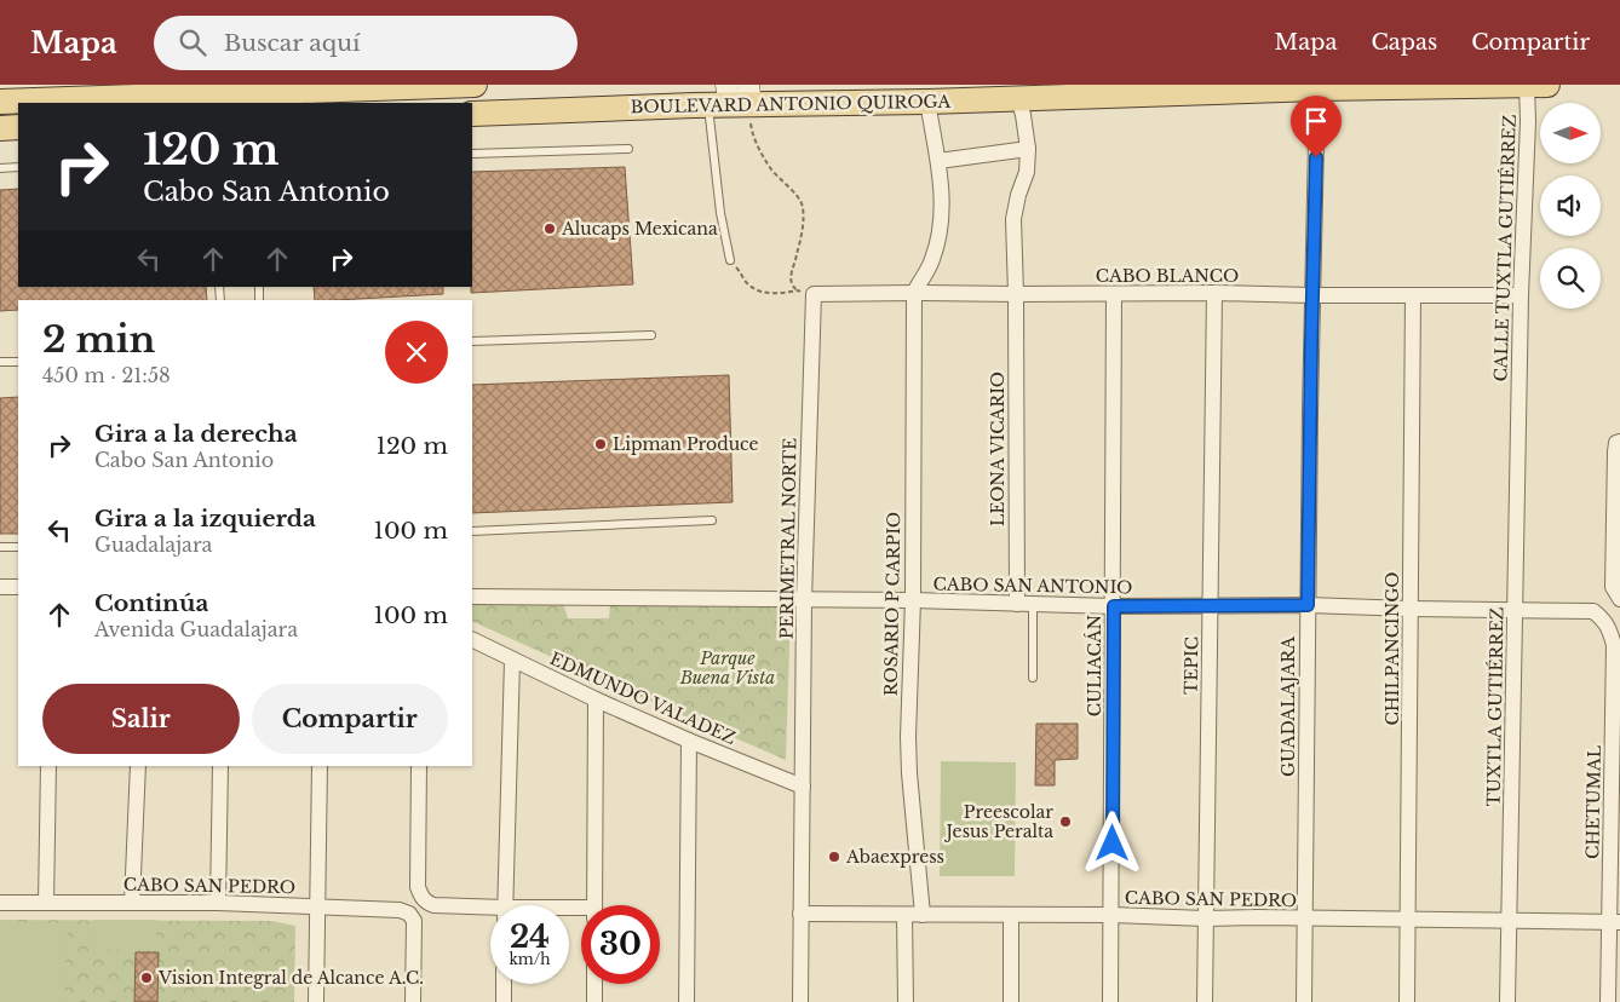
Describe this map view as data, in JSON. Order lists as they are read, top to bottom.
{
  "streets": {
    "main road": ["BOULEVARD ANTONIO QUIROGA"],
    "street": [
      "CALLE TUXTLA GUTIÉRREZ",
      "CABO BLANCO",
      "LEONA VICARIO",
      "PERIMETRAL NORTE",
      "CABO SAN ANTONIO",
      "ROSARIO P CARPIO",
      "CHILPANCINGO",
      "CULIACÁN",
      "TEPIC",
      "EDMUNDO VALADEZ",
      "GUADALAJARA",
      "TUXTLA GUTIÉRREZ",
      "CHETUMAL",
      "CABO SAN PEDRO"
    ]
  },
  "crossings": [
    ["BOULEVARD ANTONIO QUIROGA", "CALLE TUXTLA GUTIÉRREZ"],
    ["BOULEVARD ANTONIO QUIROGA", "LEONA VICARIO"],
    ["BOULEVARD ANTONIO QUIROGA", "GUADALAJARA"],
    ["CALLE TUXTLA GUTIÉRREZ", "CABO BLANCO"],
    ["CALLE TUXTLA GUTIÉRREZ", "TUXTLA GUTIÉRREZ"],
    ["CABO BLANCO", "LEONA VICARIO"],
    ["CABO BLANCO", "PERIMETRAL NORTE"],
    ["CABO BLANCO", "ROSARIO P CARPIO"],
    ["CABO BLANCO", "CHILPANCINGO"],
    ["CABO BLANCO", "CULIACÁN"],
    ["CABO BLANCO", "TEPIC"],
    ["CABO BLANCO", "GUADALAJARA"],
    ["LEONA VICARIO", "CABO SAN ANTONIO"],
    ["PERIMETRAL NORTE", "CABO SAN ANTONIO"],
    ["PERIMETRAL NORTE", "EDMUNDO VALADEZ"],
    ["PERIMETRAL NORTE", "CABO SAN PEDRO"],
    ["CABO SAN ANTONIO", "ROSARIO P CARPIO"],
    ["CABO SAN ANTONIO", "CHILPANCINGO"],
    ["CABO SAN ANTONIO", "CULIACÁN"],
    ["CABO SAN ANTONIO", "TEPIC"],
    ["CABO SAN ANTONIO", "GUADALAJARA"],
    ["CABO SAN ANTONIO", "TUXTLA GUTIÉRREZ"],
    ["CABO SAN ANTONIO", "CHETUMAL"],
    ["ROSARIO P CARPIO", "CABO SAN PEDRO"],
    ["CHILPANCINGO", "CABO SAN PEDRO"],
    ["CULIACÁN", "CABO SAN PEDRO"],
    ["TEPIC", "CABO SAN PEDRO"],
    ["GUADALAJARA", "CABO SAN PEDRO"],
    ["TUXTLA GUTIÉRREZ", "CABO SAN PEDRO"],
    ["CHETUMAL", "CABO SAN PEDRO"]
  ],
  "parks": ["Parque Buena Vista"],
  "places": [
    "Alucaps Mexicana",
    "Lipman Produce",
    "Preescolar Jesus Peralta",
    "Abaexpress",
    "Vision Integral de Alcance A.C."
  ],
  "north": "right",
  "page": {
    "header": "Mapa",
    "search": "Buscar aquí",
    "nav": ["Mapa", "Capas", "Compartir"],
    "turn": ["120 m", "Cabo San Antonio"],
    "heading": ["2 min", "450 m · 21:58"],
    "list": [
      {
        "name": "Gira a la derecha",
        "note": "Cabo San Antonio",
        "value": "120 m"
      },
      {
        "name": "Gira a la izquierda",
        "note": "Guadalajara",
        "value": "100 m"
      },
      {
        "name": "Continúa",
        "note": "Avenida Guadalajara",
        "value": "100 m"
      }
    ],
    "buttons": ["Salir", "Compartir"],
    "speed": "24 km/h",
    "limit": "30"
  }
}
